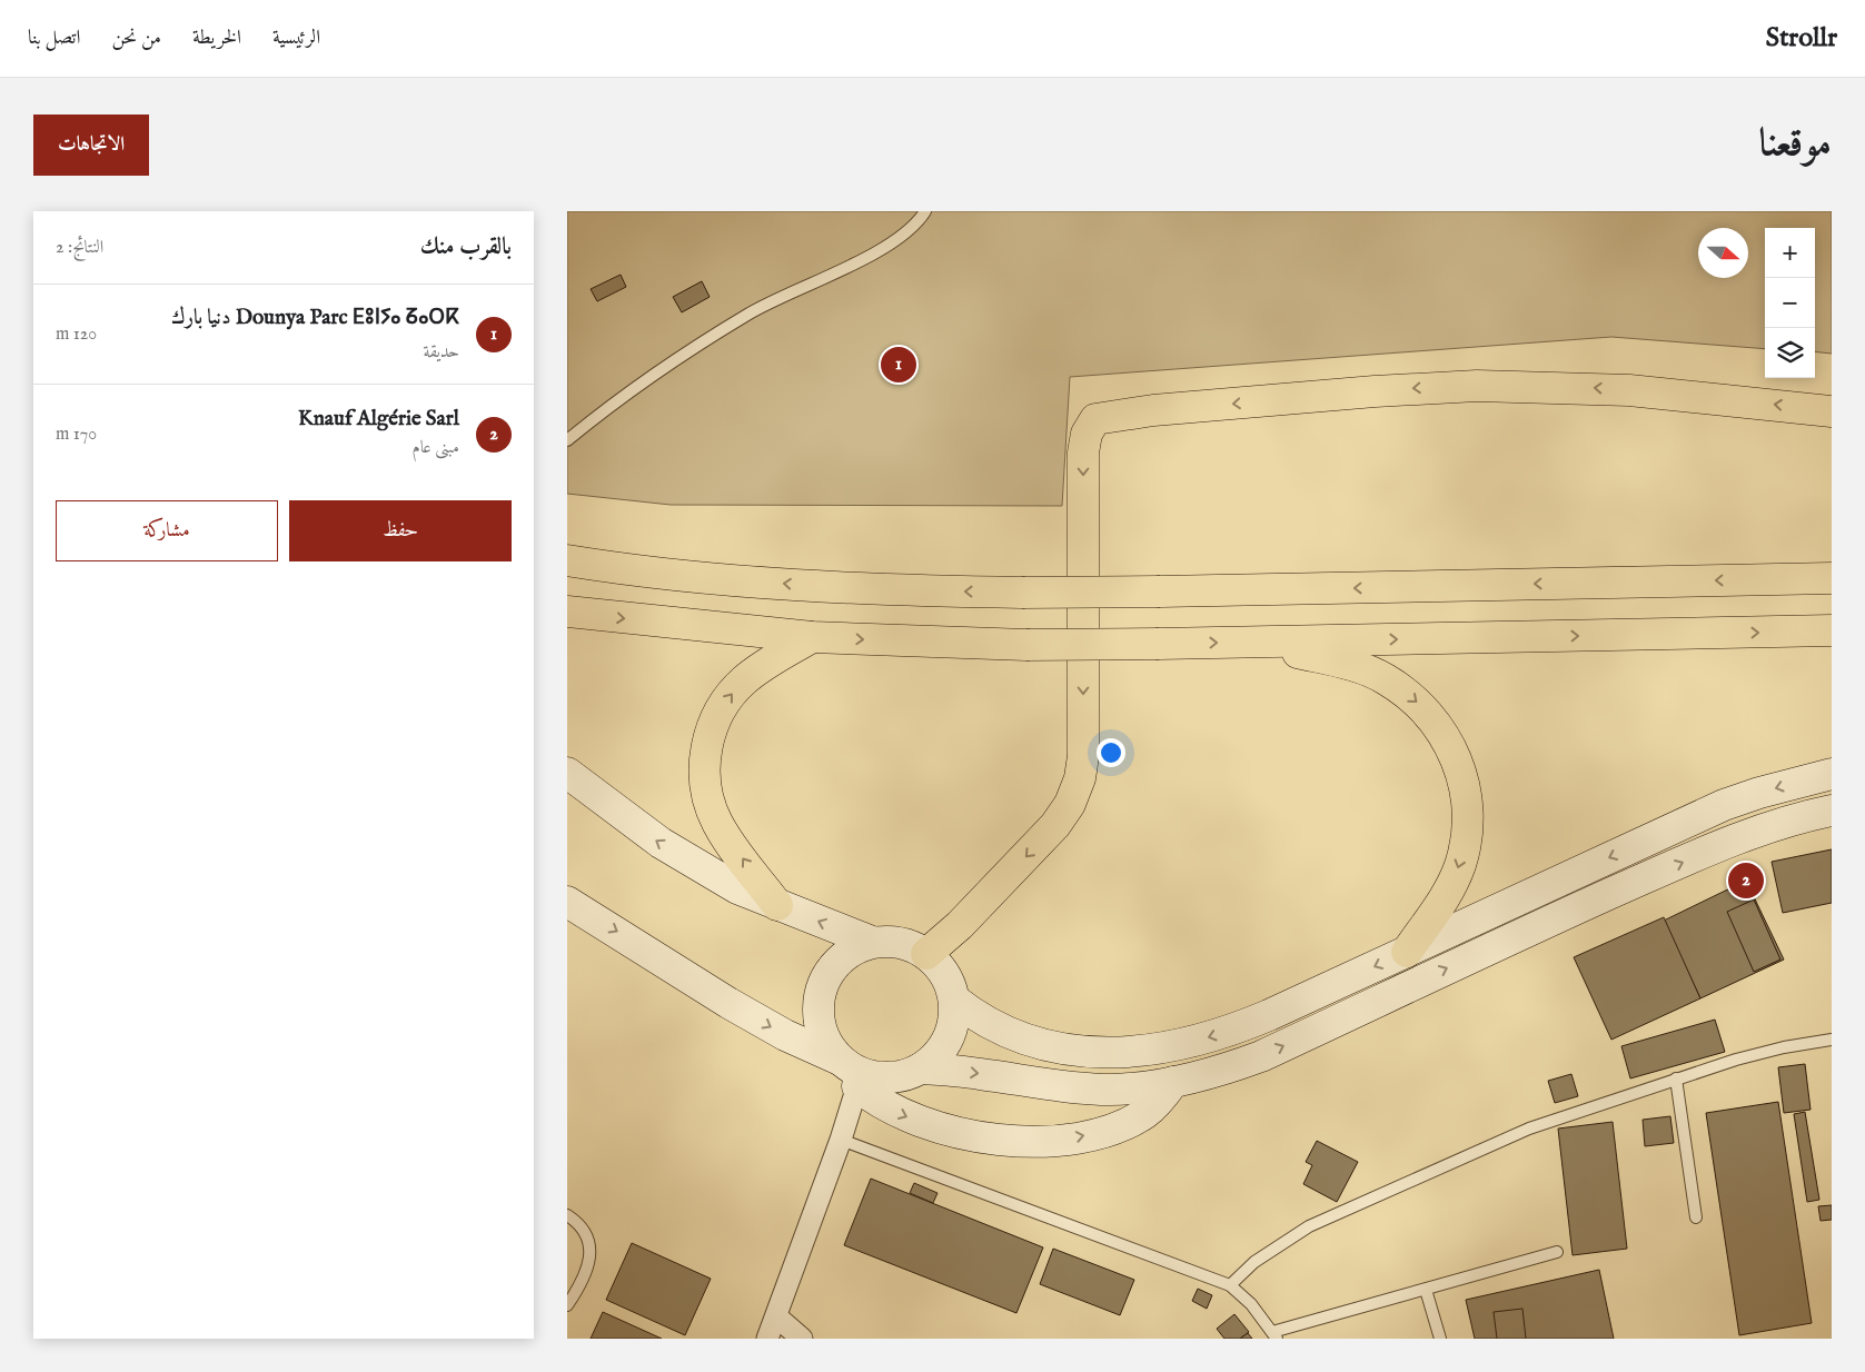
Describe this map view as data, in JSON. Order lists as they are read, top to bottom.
{
  "north": "right",
  "page": {
    "header": "Strollr",
    "nav": [
      "الرئيسية",
      "الخريطة",
      "من نحن",
      "اتصل بنا"
    ],
    "title": "موقعنا",
    "buttons": [
      "الاتجاهات",
      ["حفظ", "مشاركة"]
    ],
    "heading": ["بالقرب منك", "النتائج: 2"],
    "map_buttons": ["+", "−"],
    "list": [
      {
        "mark": "1",
        "name": "Dounya Parc ⴹⵓⵏⵢⴰ ⵒⴰⵔⴽ دنيا بارك",
        "note": "حديقة",
        "value": "120 m"
      },
      {
        "mark": "2",
        "name": "Knauf Algérie Sarl",
        "note": "مبنى عام",
        "value": "170 m"
      }
    ],
    "pins": ["1", "2"]
  }
}
